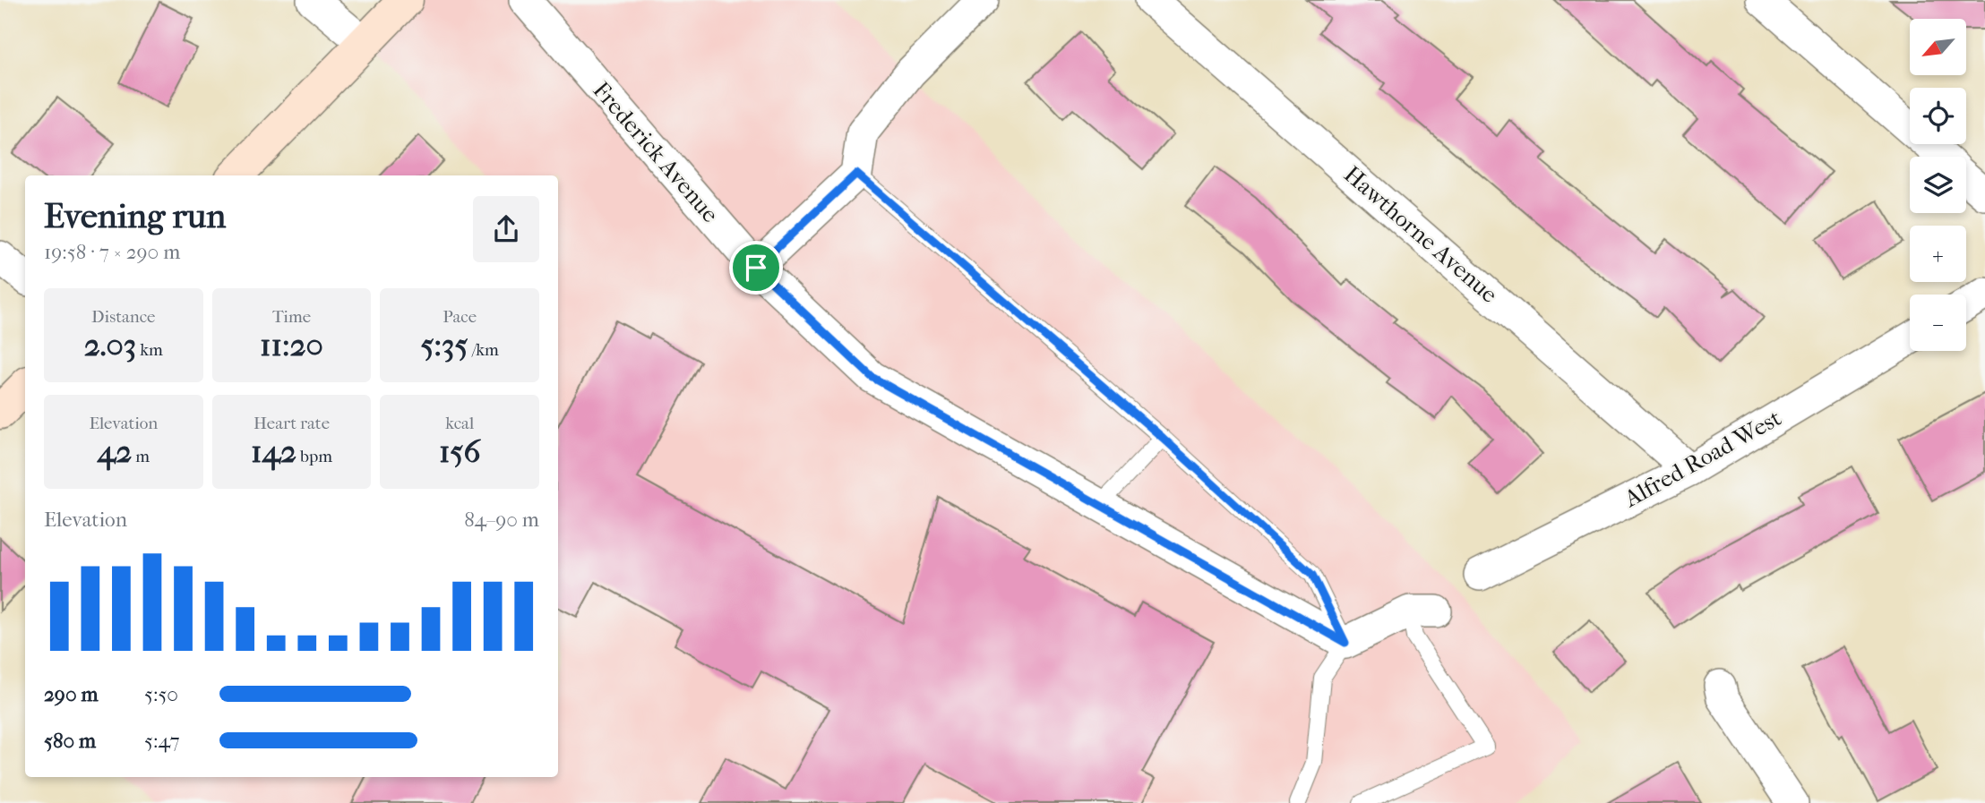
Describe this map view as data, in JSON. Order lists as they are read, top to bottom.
{
  "streets": {
    "street": ["Frederick Avenue", "Hawthorne Avenue", "Alfred Road West"]
  },
  "crossings": [
    ["Hawthorne Avenue", "Alfred Road West"]
  ],
  "north": "bottom left",
  "page": {
    "map_buttons": ["+", "−"],
    "heading": ["Evening run", "19:58 · 7 × 290 m"],
    "stats": [
      ["Distance", "2.03 km"],
      ["Time", "11:20"],
      ["Pace", "5:35 /km"],
      ["Elevation", "42 m"],
      ["Heart rate", "142 bpm"],
      ["kcal", "156"]
    ],
    "chart": ["Elevation", "84–90 m"],
    "list": [
      {
        "name": "290 m",
        "note": "5:50"
      },
      {
        "name": "580 m",
        "note": "5:47"
      }
    ]
  }
}
